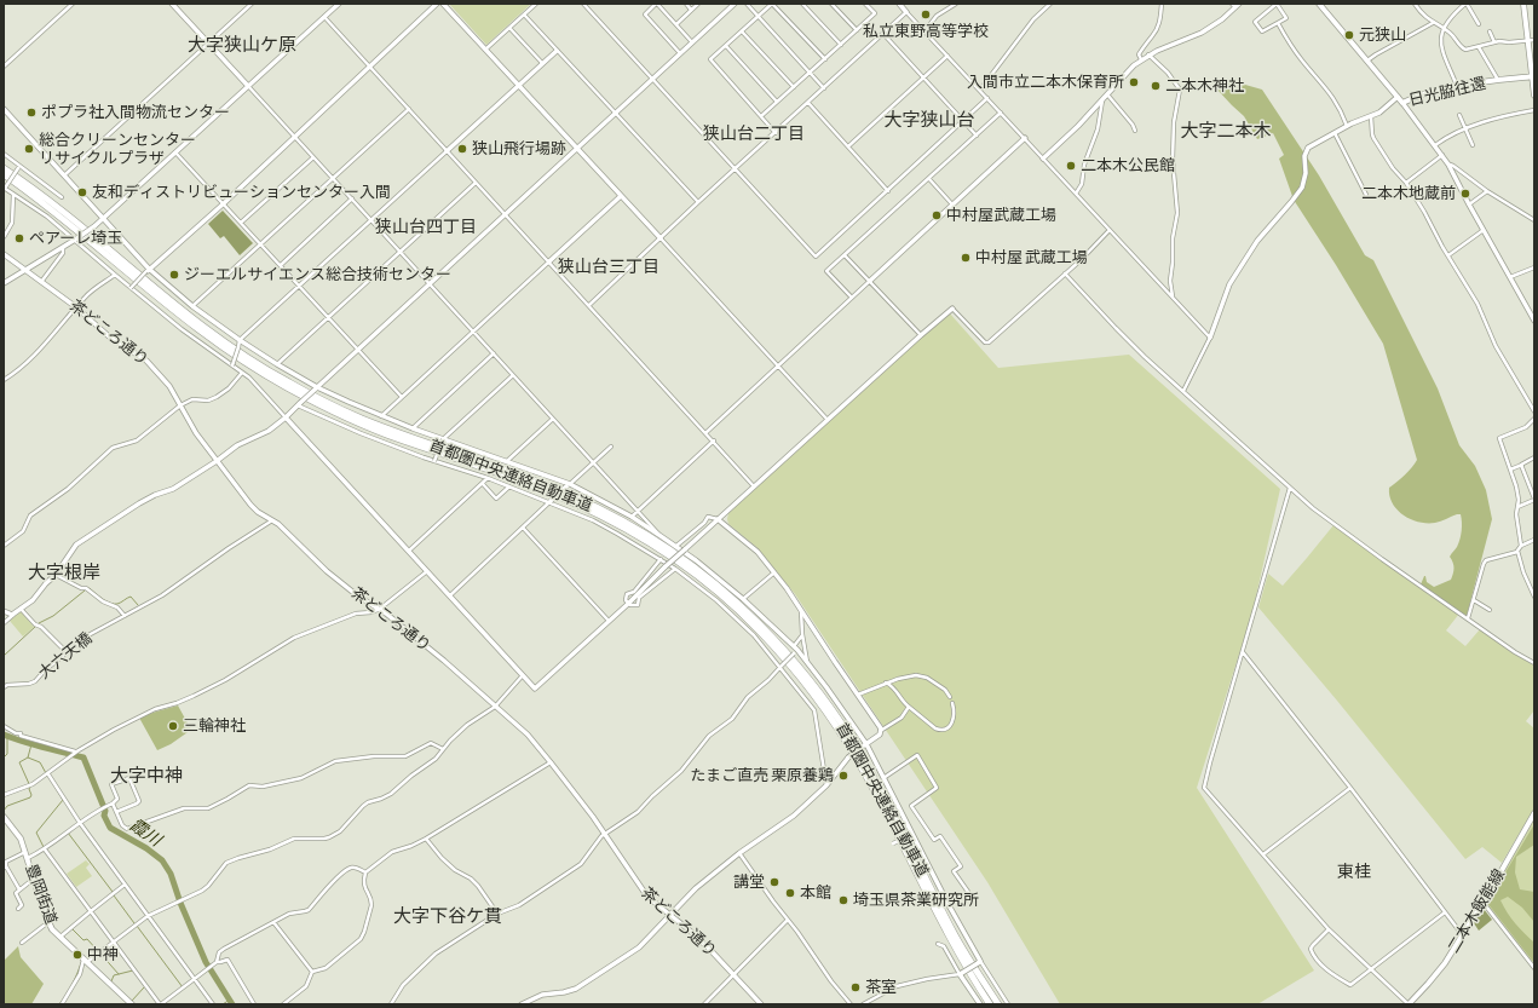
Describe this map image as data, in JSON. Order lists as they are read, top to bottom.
{
  "streets": {
    "highway": ["首都圏中央連絡自動車道"],
    "main road": ["日光脇往還", "豊岡街道", "二本木飯能線"],
    "street": ["茶どころ通り", "大六天橋"]
  },
  "crossings": [
    ["茶どころ通り", "大六天橋"]
  ],
  "districts": [
    "大字狭山ケ原",
    "大字狭山台",
    "大字二本木",
    "狭山台二丁目",
    "狭山台四丁目",
    "狭山台三丁目",
    "大字根岸",
    "大字中神",
    "東桂",
    "大字下谷ケ貫"
  ],
  "water": ["霞川"],
  "places": [
    "私立東野高等学校",
    "元狭山",
    "入間市立二本木保育所",
    "二本木神社",
    "ポプラ社入間物流センター",
    "総合クリーンセンター リサイクルプラザ",
    "狭山飛行場跡",
    "二本木公民館",
    "友和ディストリビューションセンター入間",
    "二本木地蔵前",
    "中村屋武蔵工場",
    "ペアーレ埼玉",
    "中村屋 武蔵工場",
    "ジーエルサイエンス総合技術センター",
    "三輪神社",
    "たまご直売 栗原養鶏",
    "講堂",
    "本館",
    "埼玉県茶業研究所",
    "中神",
    "茶室"
  ]
}
